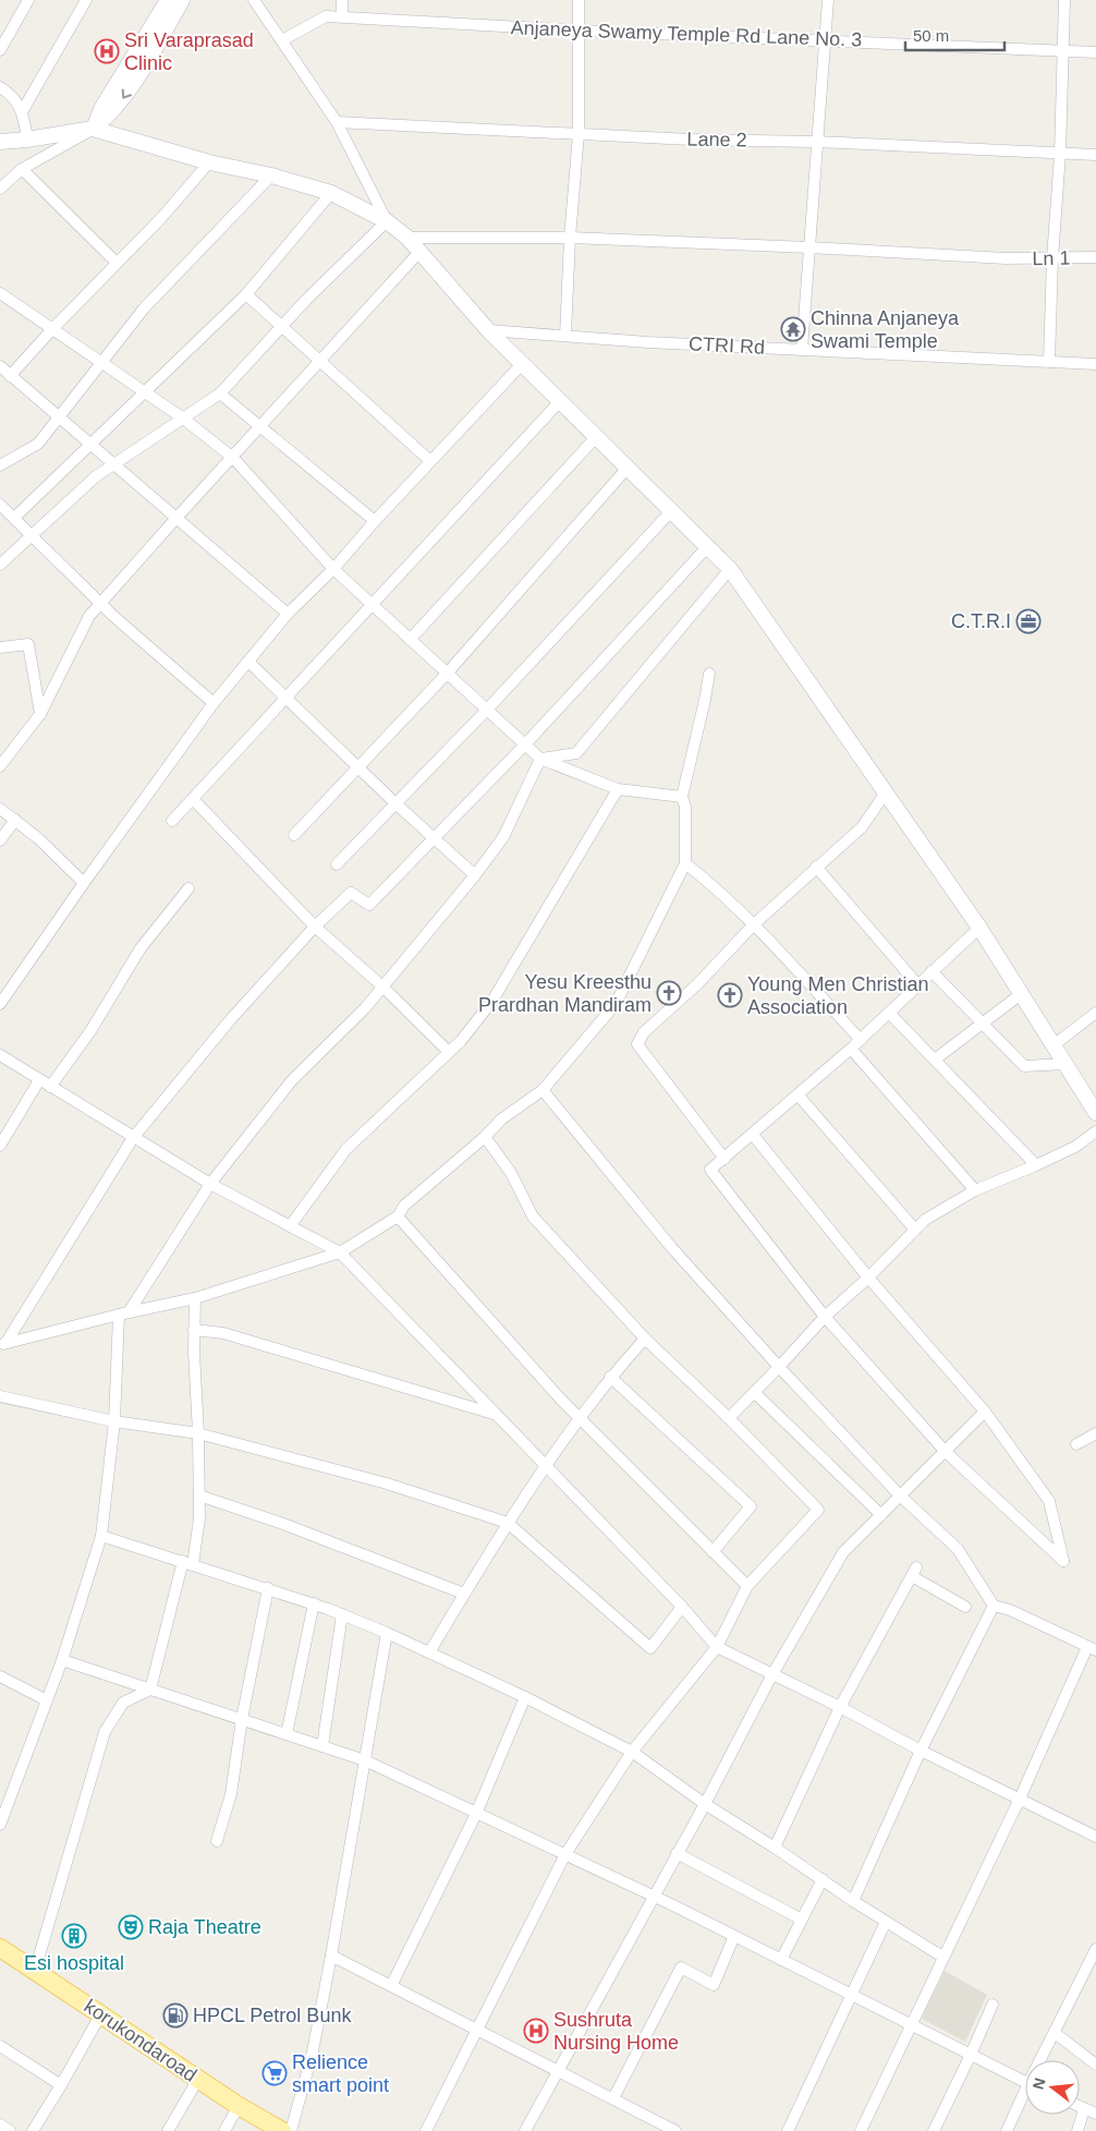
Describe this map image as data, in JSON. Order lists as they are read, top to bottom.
{
  "streets": {
    "main road": ["korukondaroad"],
    "street": [
      "Anjaneya Swamy Temple Rd Lane No. 3",
      "Lane 2",
      "Ln 1",
      "CTRI Rd"
    ]
  },
  "places": {
    "hospital": ["Sri Varaprasad Clinic", "Sushruta Nursing Home"],
    "temple": ["Chinna Anjaneya Swami Temple"],
    "office": ["C.T.R.I"],
    "church": ["Yesu Kreesthu Prardhan Mandiram", "Young Men Christian Association"],
    "theatre": ["Raja Theatre"],
    "building": ["Esi hospital"],
    "fuel station": ["HPCL Petrol Bunk"],
    "supermarket": ["Relience smart point"]
  },
  "scale_bar": "50 m",
  "north": "left"
}
